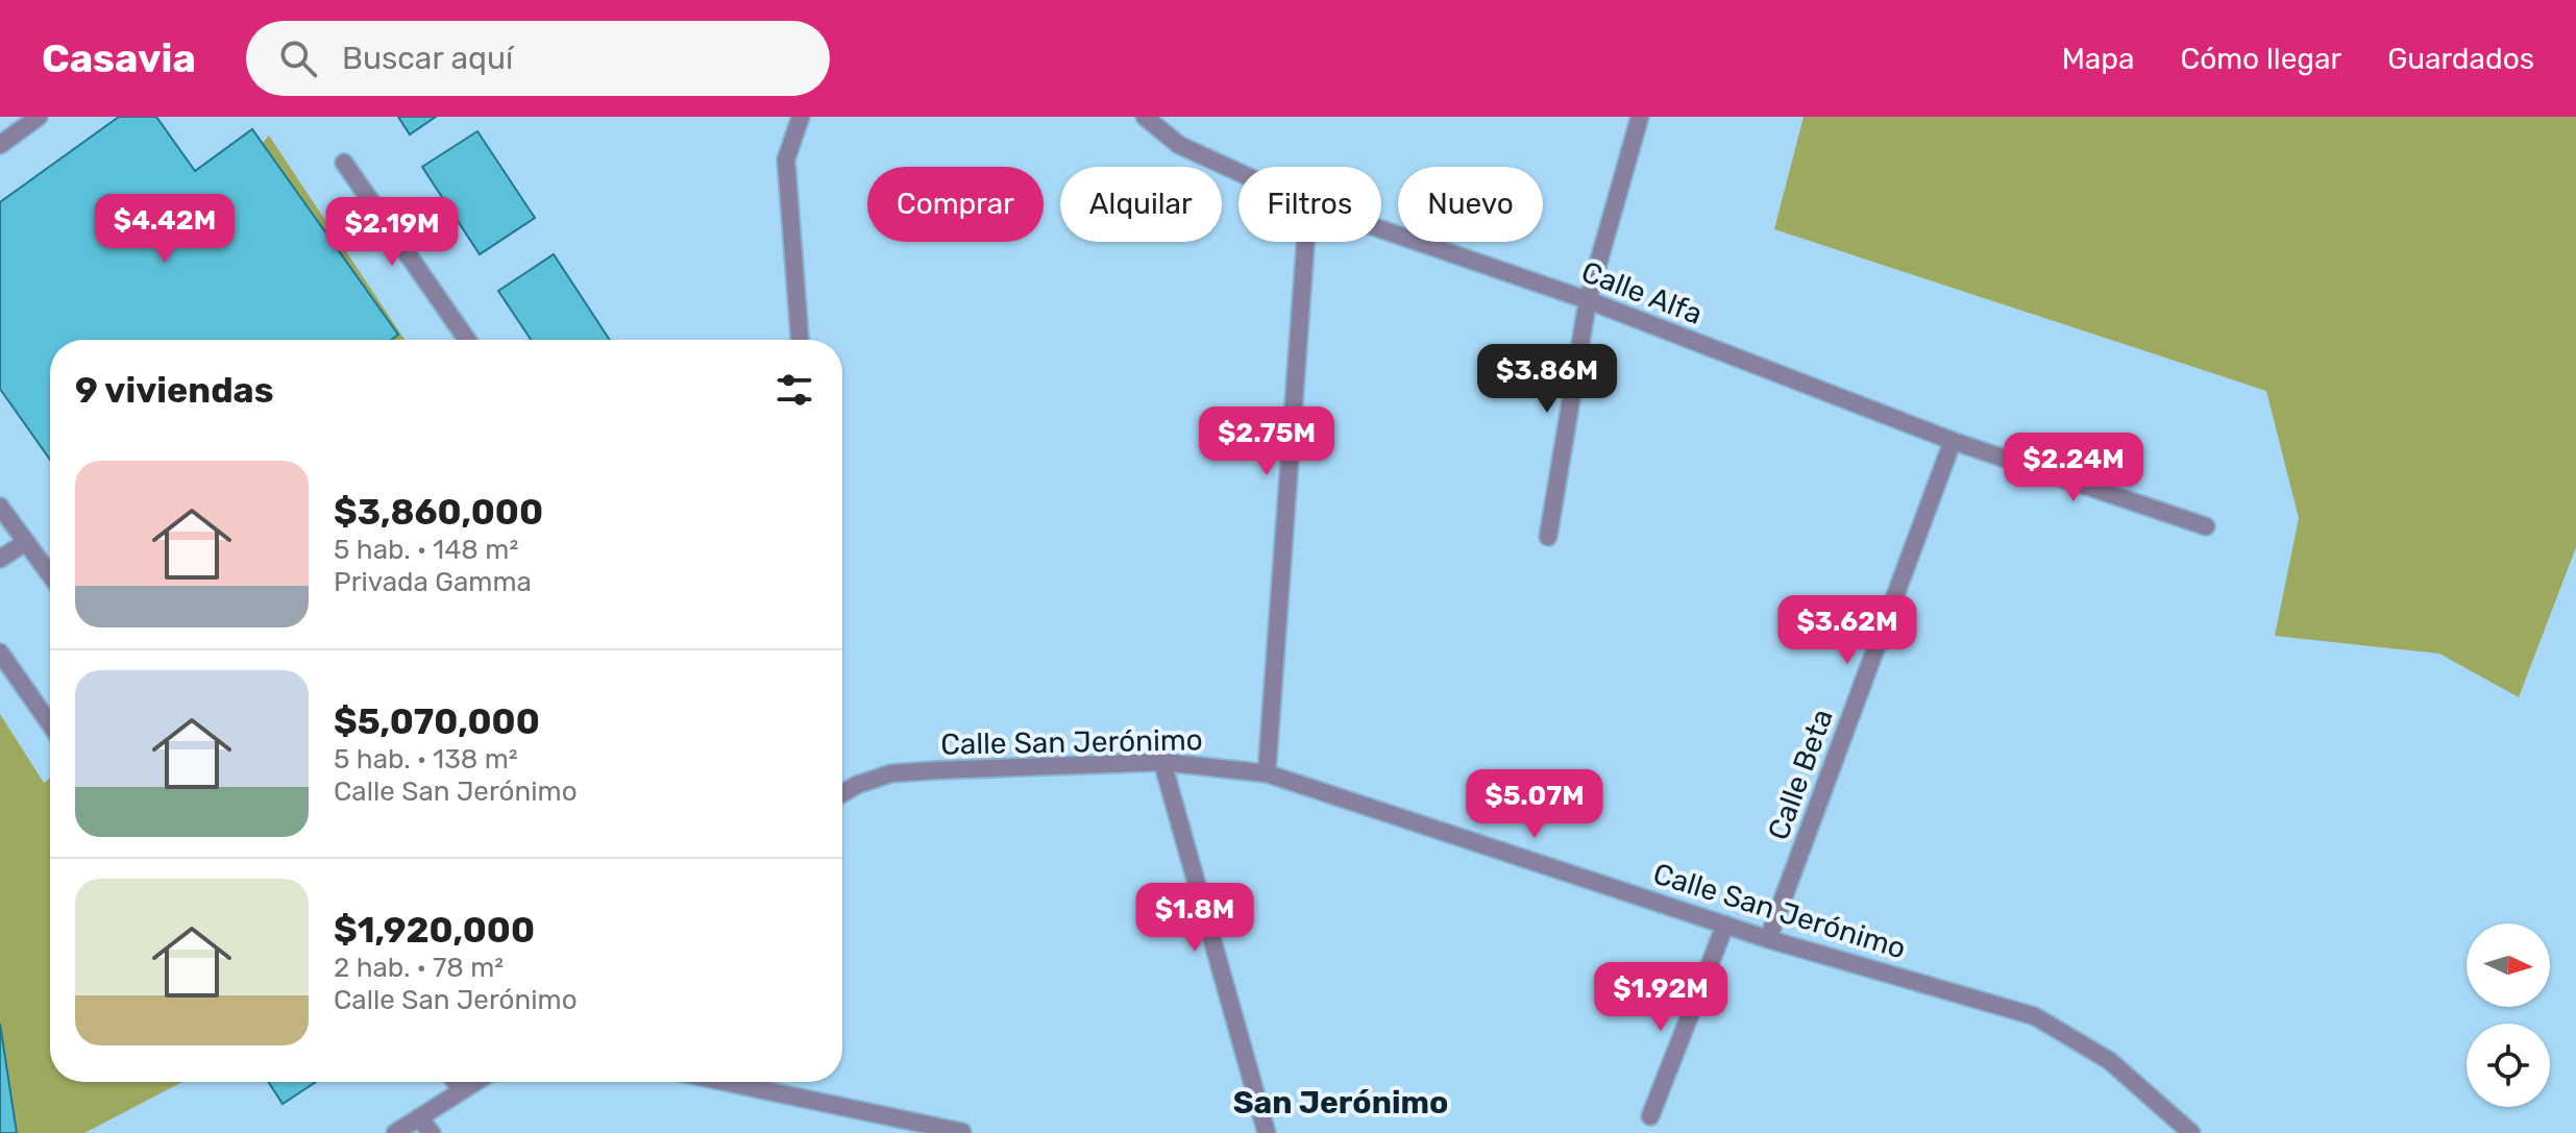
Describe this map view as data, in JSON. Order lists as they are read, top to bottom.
{
  "streets": {
    "street": ["Calle Alfa", "Calle San Jerónimo", "Calle Beta"]
  },
  "crossings": [
    ["Calle Alfa", "Calle Beta"],
    ["Calle San Jerónimo", "Calle Beta"]
  ],
  "districts": ["San Jerónimo"],
  "north": "right",
  "page": {
    "header": "Casavia",
    "search": "Buscar aquí",
    "nav": ["Mapa", "Cómo llegar", "Guardados"],
    "chip": [
      "Comprar",
      "Alquilar",
      "Filtros",
      "Nuevo"
    ],
    "price": [
      "$4.42M",
      "$2.19M",
      "$3.86M",
      "$2.75M",
      "$2.24M",
      "$3.62M",
      "$5.07M",
      "$1.8M",
      "$1.92M"
    ],
    "heading": "9 viviendas",
    "list": [
      {
        "name": "$3,860,000",
        "note": "5 hab. · 148 m² · Privada Gamma"
      },
      {
        "name": "$5,070,000",
        "note": "5 hab. · 138 m² · Calle San Jerónimo"
      },
      {
        "name": "$1,920,000",
        "note": "2 hab. · 78 m² · Calle San Jerónimo"
      }
    ]
  }
}
